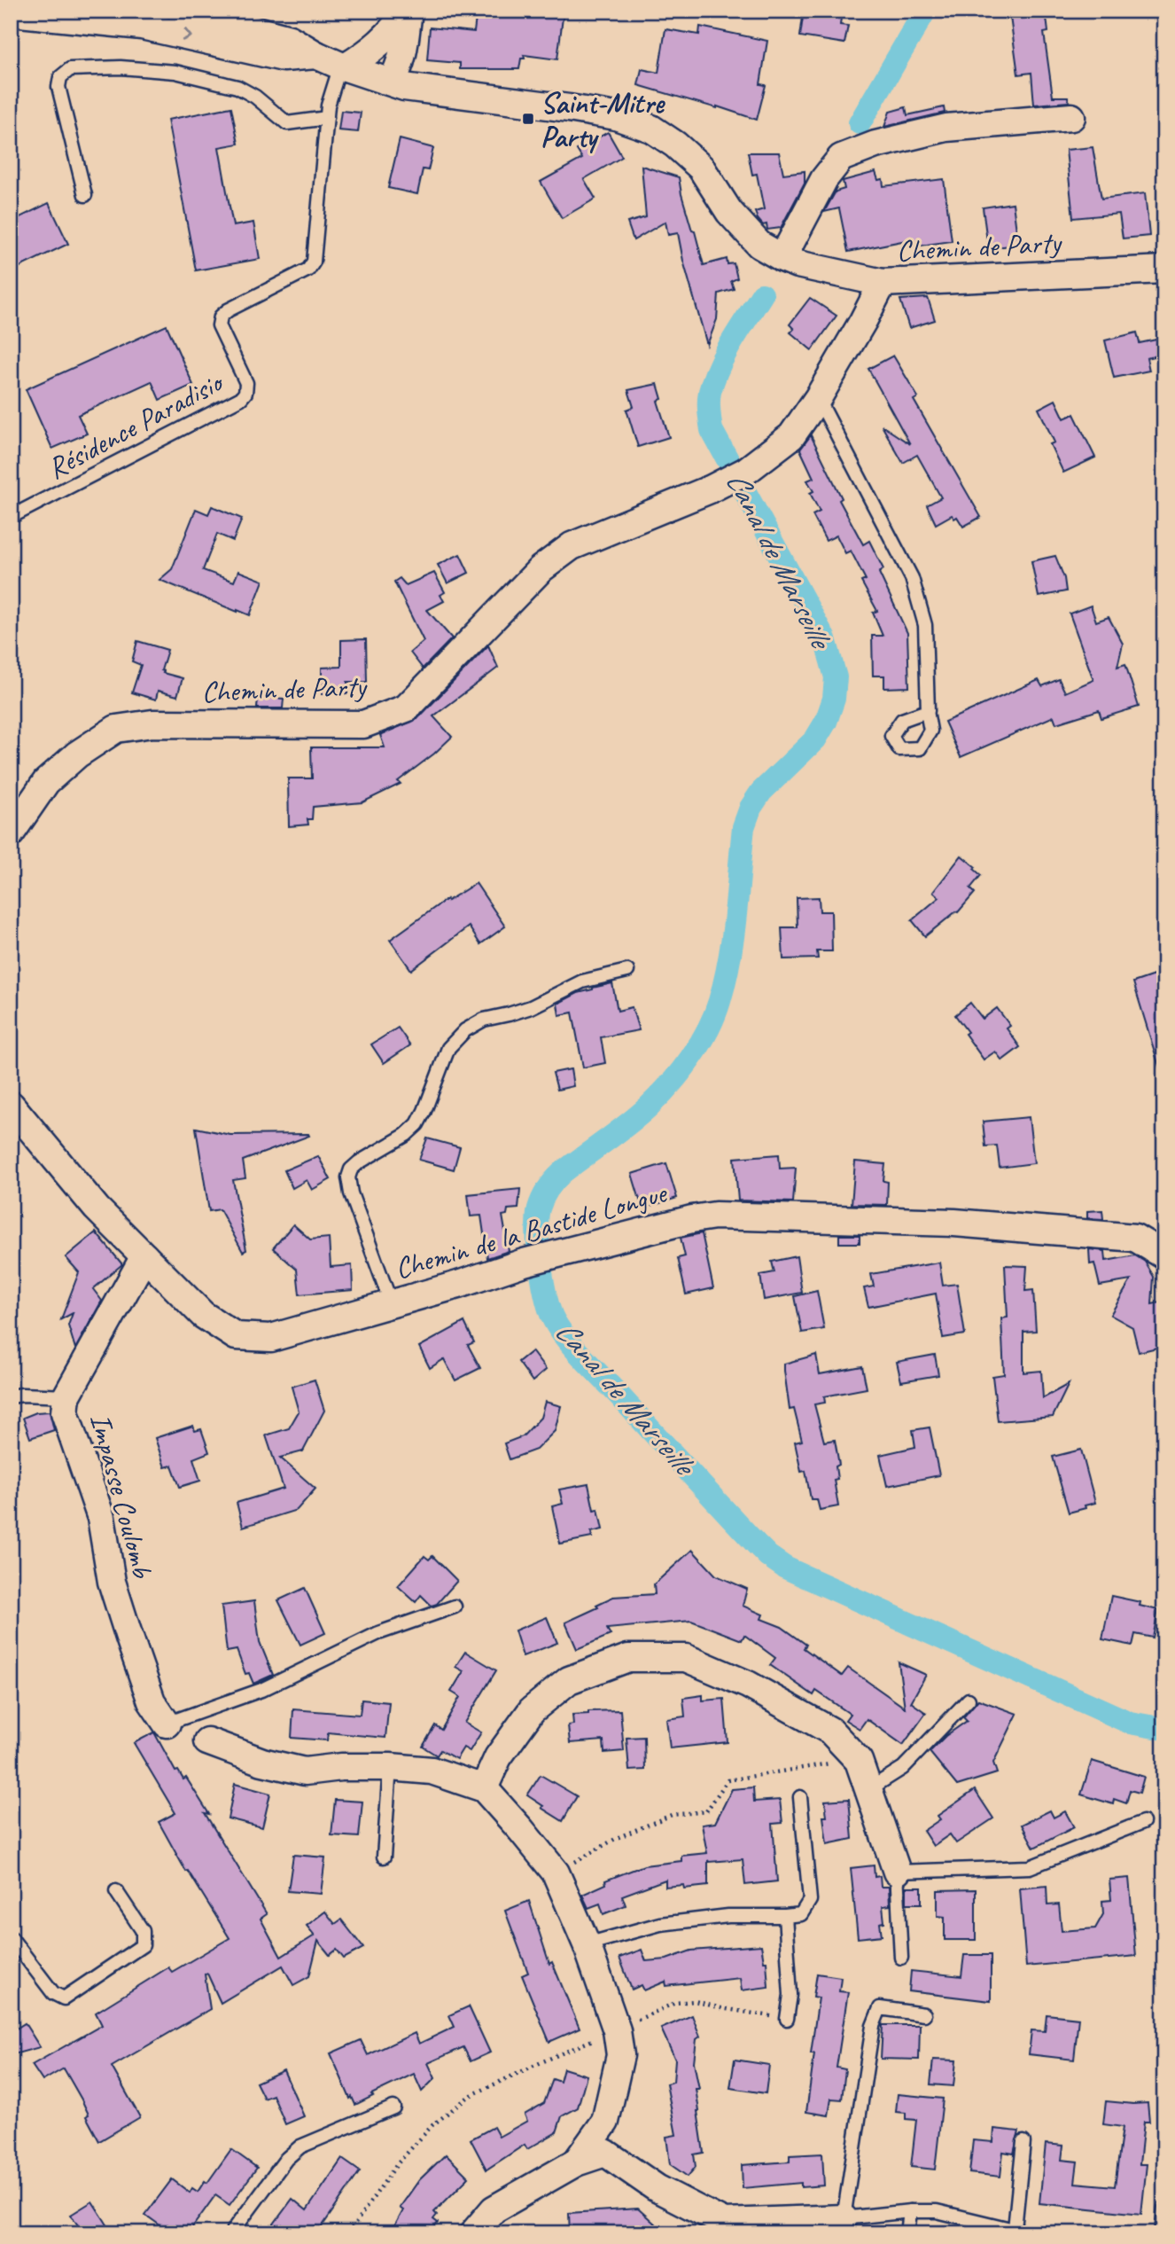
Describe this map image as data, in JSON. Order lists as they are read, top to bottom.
{
  "streets": {
    "street": ["Chemin de Party", "Chemin de la Bastide Longue", "Impasse Coulomb"],
    "lane": ["Résidence Paradisio"]
  },
  "crossings": [
    ["Chemin de la Bastide Longue", "Impasse Coulomb"]
  ],
  "water": ["Canal de Marseille"],
  "places": {
    "transit": ["Saint-Mitre Party"]
  }
}
